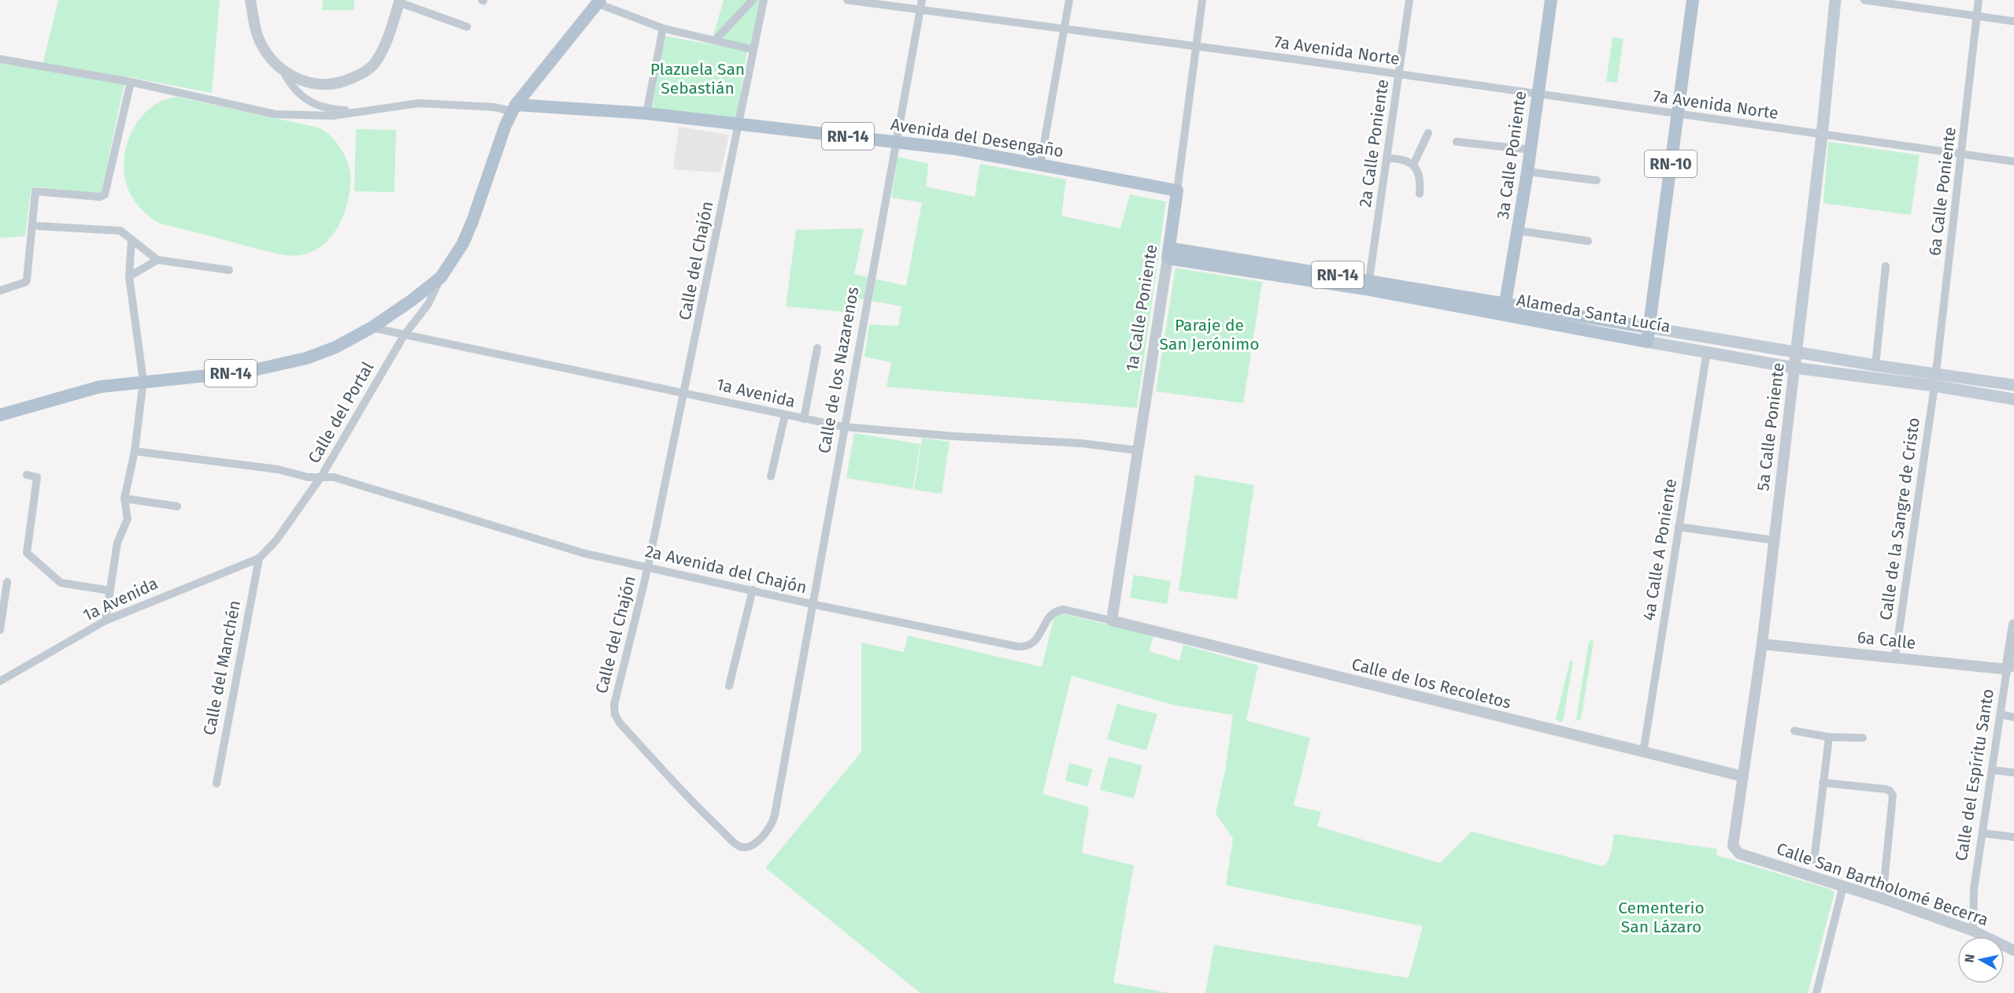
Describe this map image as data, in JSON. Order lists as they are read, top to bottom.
{
  "streets": {
    "main road": [
      "RN-14",
      "Avenida del Desengaño",
      "3a Calle Poniente",
      "RN-10",
      "1a Calle Poniente",
      "Alameda Santa Lucía",
      "5a Calle Poniente"
    ],
    "street": [
      "7a Avenida Norte",
      "2a Calle Poniente",
      "6a Calle Poniente",
      "Calle del Chajón",
      "Calle de los Nazarenos",
      "1a Avenida",
      "Calle del Portal",
      "Calle de la Sangre de Cristo",
      "4a Calle A Poniente",
      "2a Avenida del Chajón",
      "6a Calle",
      "Calle del Manchén",
      "Calle de los Recoletos",
      "Calle del Espíritu Santo",
      "Calle San Bartholomé Becerra"
    ]
  },
  "crossings": [
    ["7a Avenida Norte", "2a Calle Poniente"],
    ["7a Avenida Norte", "3a Calle Poniente"],
    ["7a Avenida Norte", "RN-10"],
    ["7a Avenida Norte", "6a Calle Poniente"],
    ["7a Avenida Norte", "1a Calle Poniente"],
    ["7a Avenida Norte", "Calle de los Nazarenos"],
    ["7a Avenida Norte", "5a Calle Poniente"],
    ["RN-14", "Avenida del Desengaño"],
    ["RN-14", "1a Avenida"],
    ["RN-14", "Calle del Portal"],
    ["Avenida del Desengaño", "Calle del Chajón"],
    ["Avenida del Desengaño", "1a Calle Poniente"],
    ["Avenida del Desengaño", "Calle de los Nazarenos"],
    ["2a Calle Poniente", "Alameda Santa Lucía"],
    ["3a Calle Poniente", "Alameda Santa Lucía"],
    ["RN-10", "Alameda Santa Lucía"],
    ["6a Calle Poniente", "Alameda Santa Lucía"],
    ["6a Calle Poniente", "Calle de la Sangre de Cristo"],
    ["Calle del Chajón", "Calle de los Nazarenos"],
    ["Calle del Chajón", "1a Avenida"],
    ["Calle del Chajón", "2a Avenida del Chajón"],
    ["1a Calle Poniente", "Alameda Santa Lucía"],
    ["1a Calle Poniente", "1a Avenida"],
    ["1a Calle Poniente", "2a Avenida del Chajón"],
    ["1a Calle Poniente", "Calle de los Recoletos"],
    ["Alameda Santa Lucía", "5a Calle Poniente"],
    ["Alameda Santa Lucía", "Calle de la Sangre de Cristo"],
    ["Alameda Santa Lucía", "4a Calle A Poniente"],
    ["Calle de los Nazarenos", "1a Avenida"],
    ["Calle de los Nazarenos", "2a Avenida del Chajón"],
    ["1a Avenida", "Calle del Portal"],
    ["1a Avenida", "Calle del Manchén"],
    ["Calle del Portal", "2a Avenida del Chajón"],
    ["Calle del Portal", "Calle del Manchén"],
    ["5a Calle Poniente", "6a Calle"],
    ["5a Calle Poniente", "Calle de los Recoletos"],
    ["5a Calle Poniente", "Calle San Bartholomé Becerra"],
    ["Calle de la Sangre de Cristo", "6a Calle"],
    ["4a Calle A Poniente", "Calle de los Recoletos"],
    ["2a Avenida del Chajón", "Calle de los Recoletos"],
    ["6a Calle", "Calle del Espíritu Santo"],
    ["Calle del Espíritu Santo", "Calle San Bartholomé Becerra"]
  ],
  "parks": ["Plazuela San Sebastián", "Paraje de San Jerónimo", "Cementerio San Lázaro"],
  "north": "left"
}
